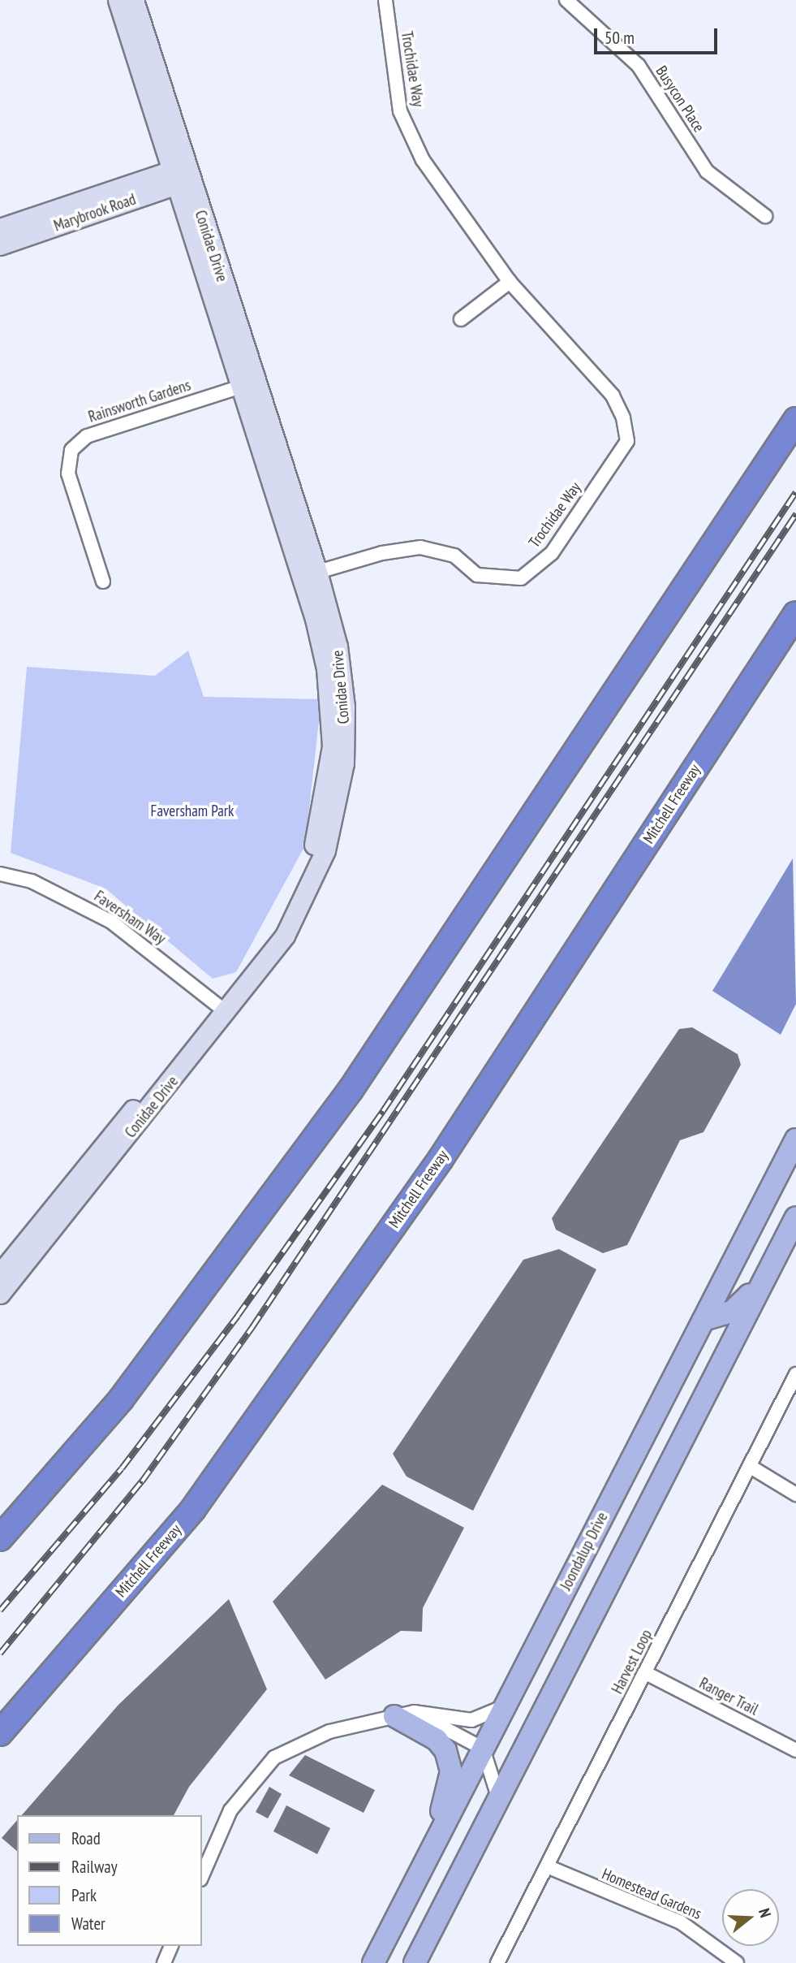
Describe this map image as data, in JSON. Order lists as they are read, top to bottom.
{
  "streets": {
    "highway": ["Mitchell Freeway"],
    "main road": ["Joondalup Drive"],
    "street": [
      "Trochidae Way",
      "Busycon Place",
      "Marybrook Road",
      "Conidae Drive",
      "Rainsworth Gardens",
      "Faversham Way",
      "Harvest Loop",
      "Ranger Trail",
      "Homestead Gardens"
    ]
  },
  "crossings": [
    ["Trochidae Way", "Conidae Drive"],
    ["Marybrook Road", "Conidae Drive"],
    ["Conidae Drive", "Rainsworth Gardens"],
    ["Conidae Drive", "Faversham Way"],
    ["Harvest Loop", "Ranger Trail"],
    ["Harvest Loop", "Homestead Gardens"]
  ],
  "parks": ["Faversham Park"],
  "legend": [
    "Road",
    "Railway",
    "Park",
    "Water"
  ],
  "scale_bar": "50 m",
  "north": "right"
}
